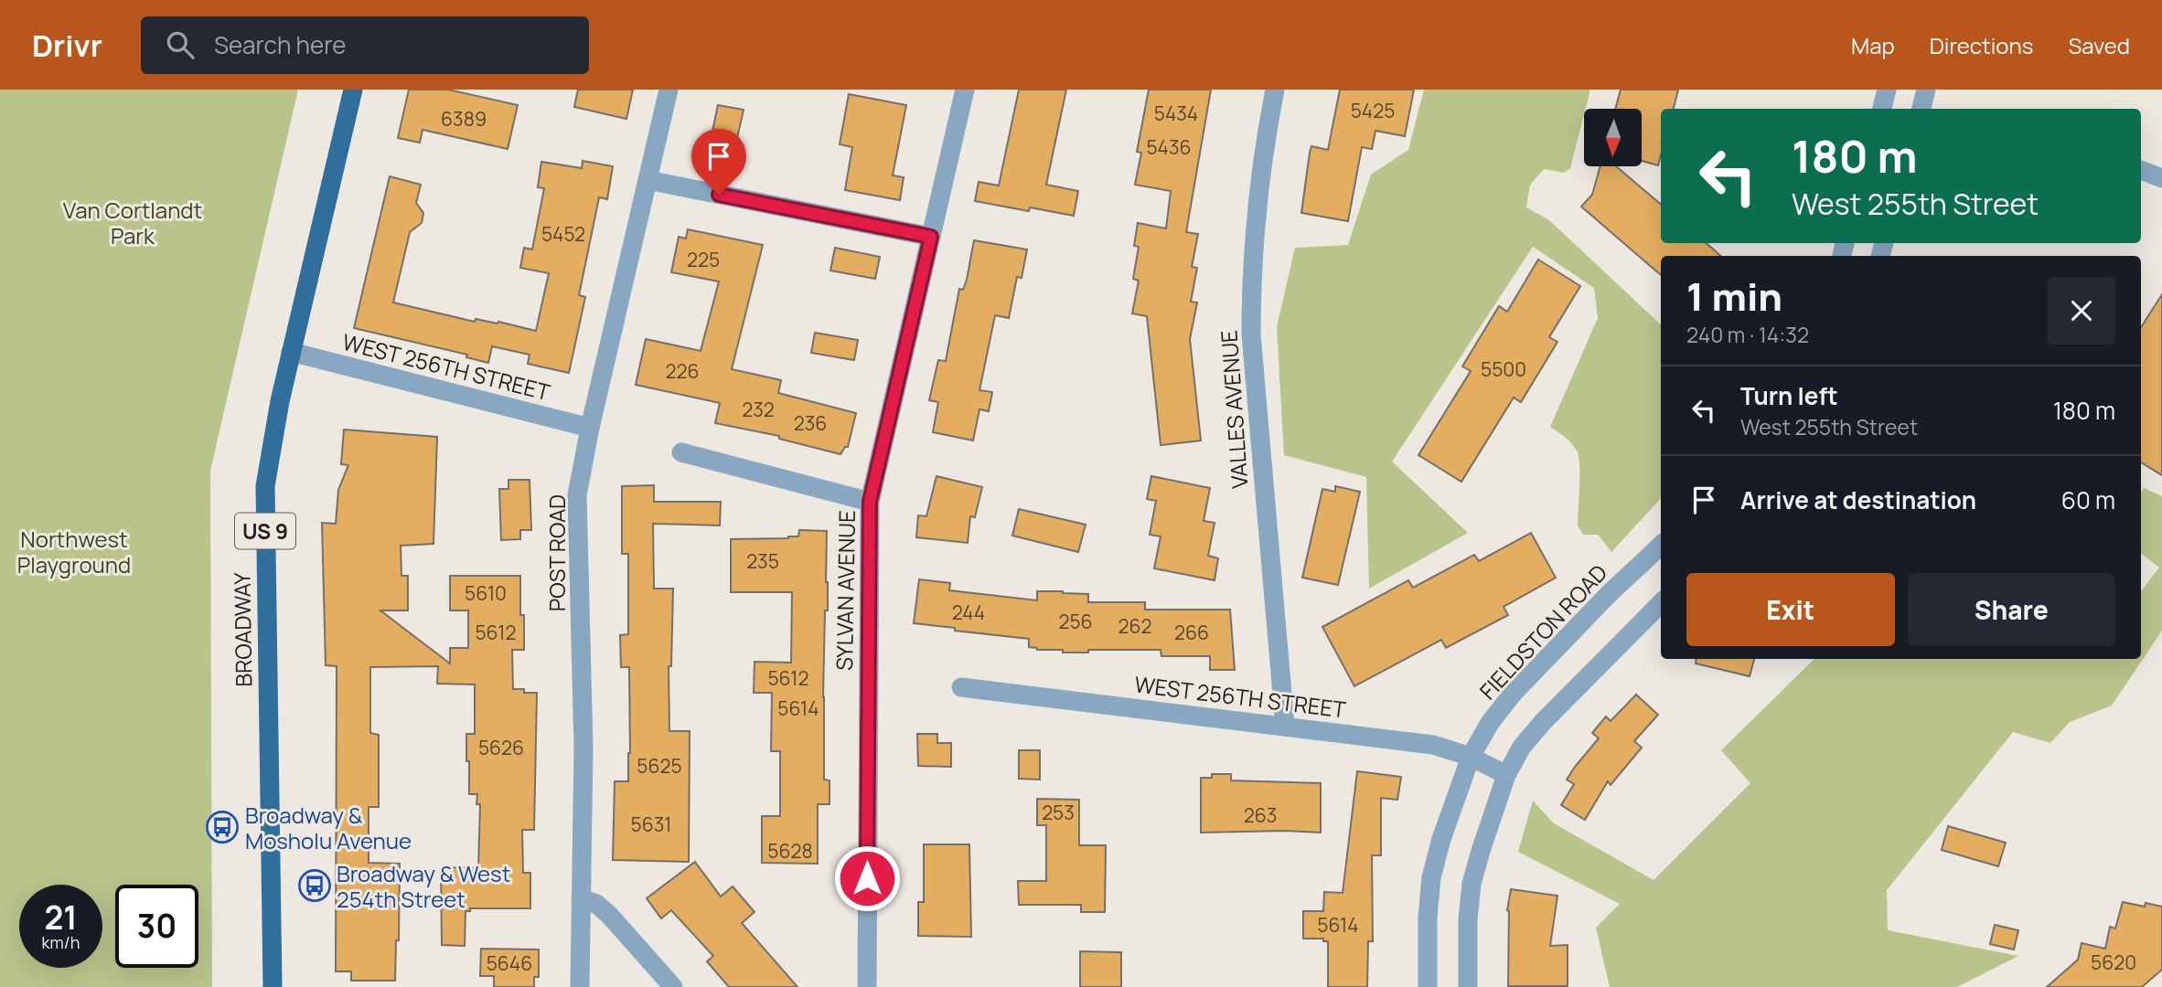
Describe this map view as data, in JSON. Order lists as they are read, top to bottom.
{
  "streets": {
    "main road": ["US 9", "BROADWAY"],
    "street": [
      "WEST 256TH STREET",
      "VALLES AVENUE",
      "POST ROAD",
      "SYLVAN AVENUE",
      "FIELDSTON ROAD"
    ]
  },
  "crossings": [
    ["WEST 256TH STREET", "VALLES AVENUE"],
    ["WEST 256TH STREET", "POST ROAD"],
    ["WEST 256TH STREET", "BROADWAY"],
    ["WEST 256TH STREET", "FIELDSTON ROAD"]
  ],
  "parks": ["Van Cortlandt Park", "Northwest Playground"],
  "places": {
    "bus stop": ["Broadway & Mosholu Avenue", "Broadway & West 254th Street"]
  },
  "house_numbers": [
    "5425",
    "5434",
    "6389",
    "5436",
    "5452",
    "225",
    "5500",
    "226",
    "232",
    "236",
    "235",
    "5610",
    "244",
    "256",
    "262",
    "5612",
    "266",
    "5612",
    "5614",
    "5626",
    "5625",
    "253",
    "263",
    "5631",
    "5628",
    "5614",
    "5620",
    "5646"
  ],
  "north": "bottom",
  "page": {
    "header": "Drivr",
    "search": "Search here",
    "nav": ["Map", "Directions", "Saved"],
    "turn": ["180 m", "West 255th Street"],
    "heading": ["1 min", "240 m · 14:32"],
    "list": [
      {
        "name": "Turn left",
        "note": "West 255th Street",
        "value": "180 m"
      },
      {
        "name": "Arrive at destination",
        "value": "60 m"
      }
    ],
    "buttons": ["Exit", "Share"],
    "speed": "21 km/h",
    "limit": "30"
  }
}
